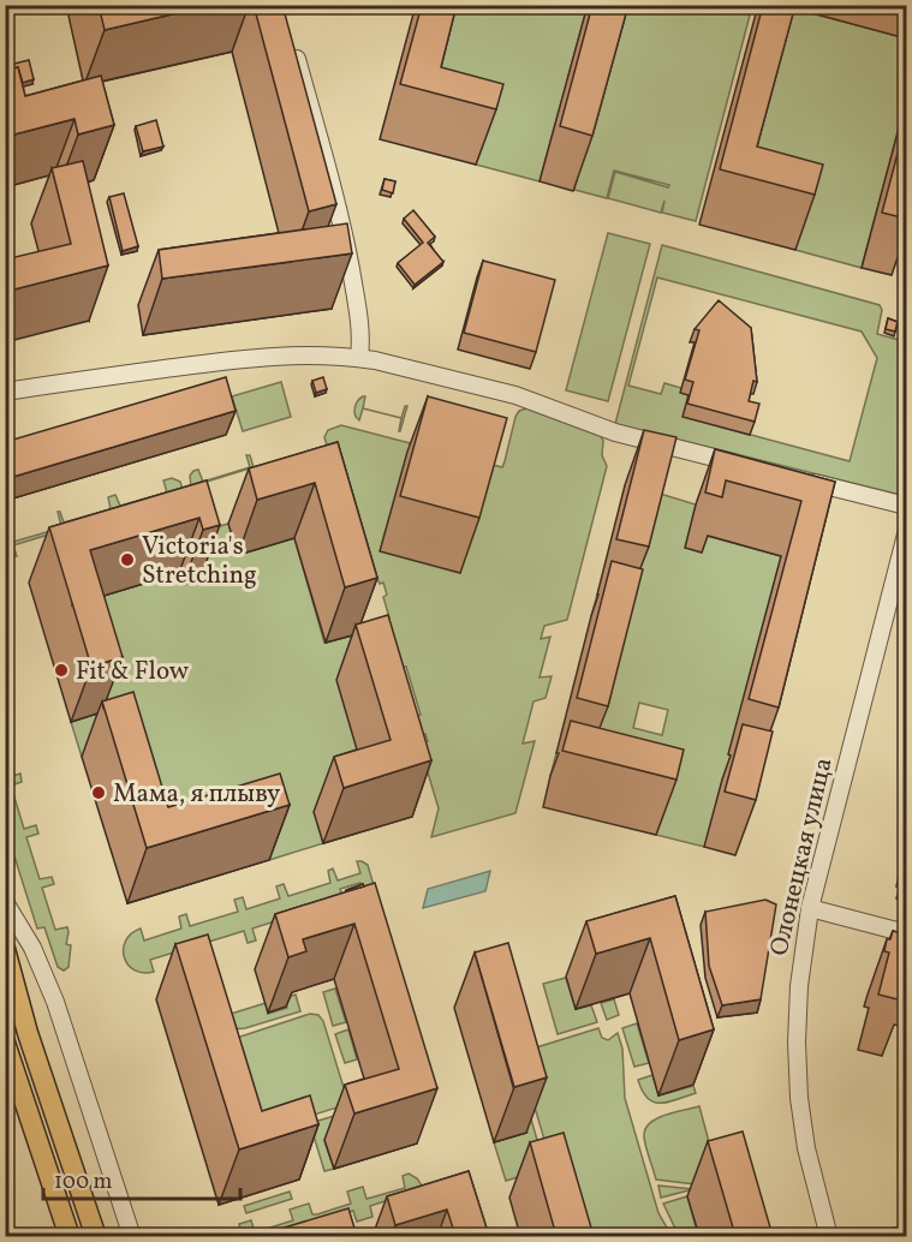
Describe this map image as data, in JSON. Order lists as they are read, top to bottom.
{
  "streets": {
    "street": ["Олонецкая улица"]
  },
  "places": ["Victoria's Stretching", "Fit & Flow", "Мама, я плыву"],
  "scale_bar": "100 m"
}
